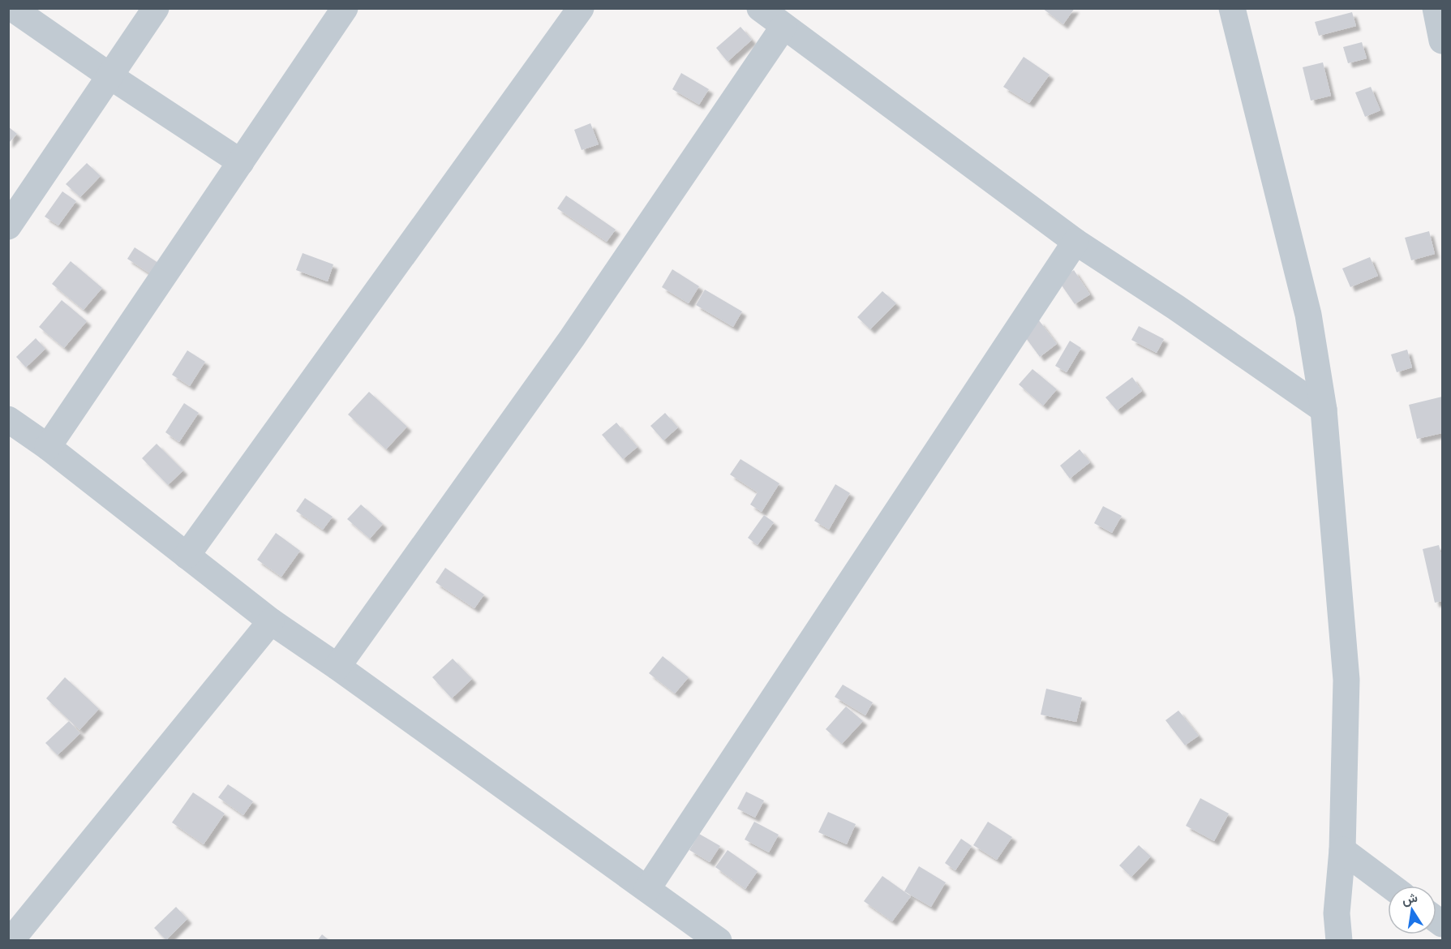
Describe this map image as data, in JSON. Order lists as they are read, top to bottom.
{
  "north": "top"
}
